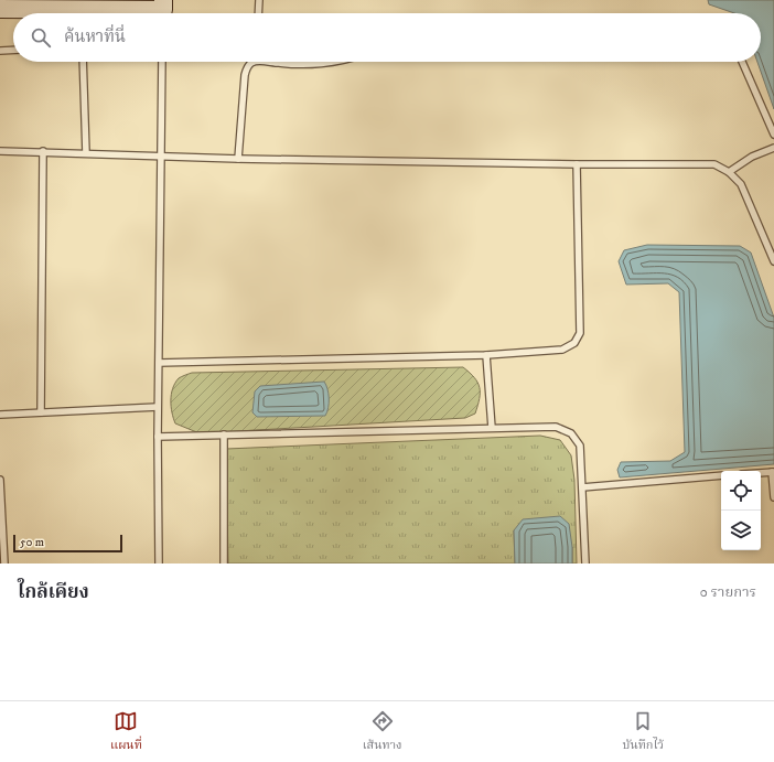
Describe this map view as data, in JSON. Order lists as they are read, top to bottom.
{
  "scale_bar": "50 m",
  "page": {
    "search": "ค้นหาที่นี่",
    "scale": "50 m",
    "heading": ["ใกล้เคียง", "0 รายการ"],
    "nav": ["แผนที่", "เส้นทาง", "บันทึกไว้"]
  }
}
